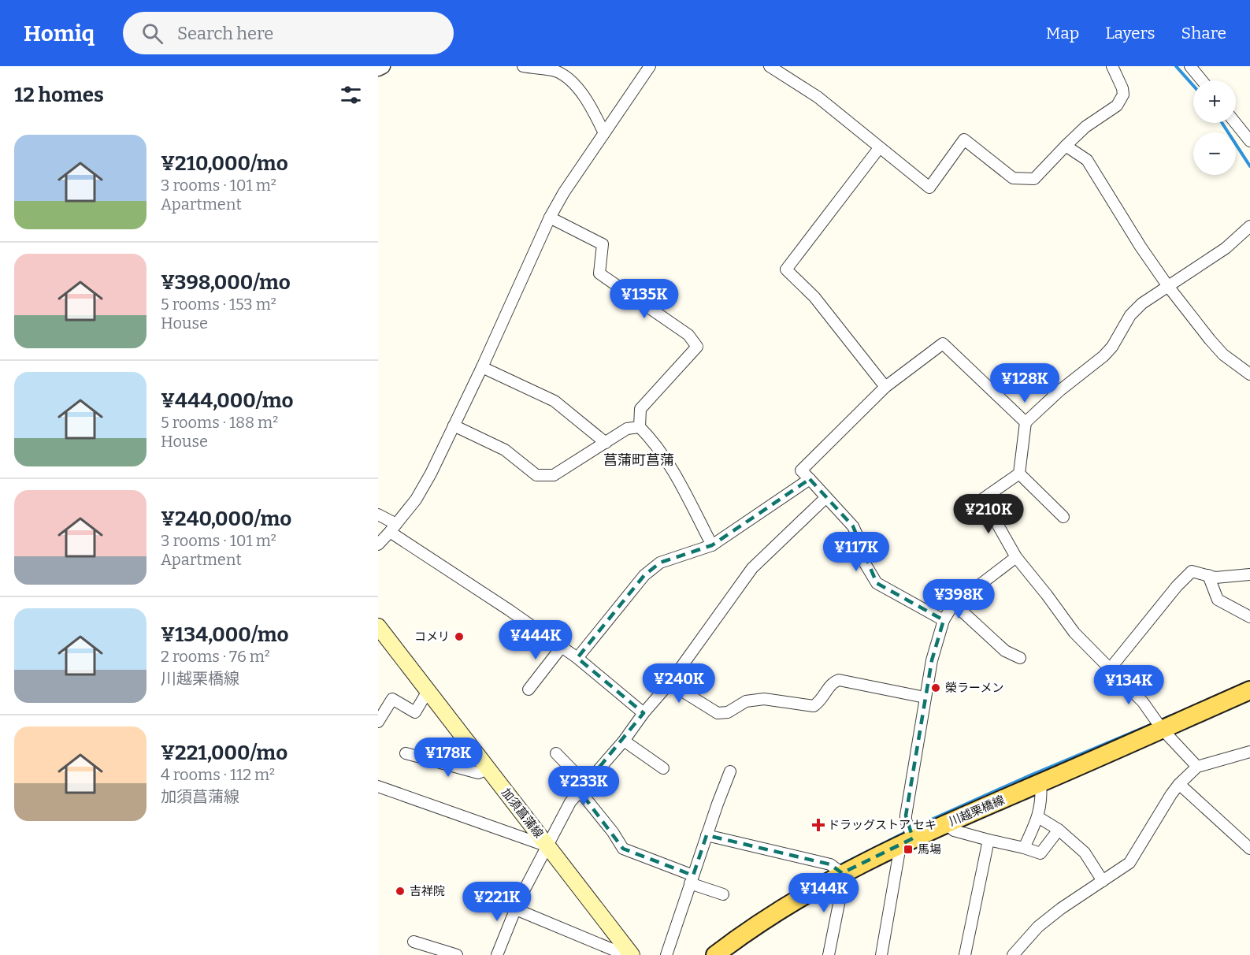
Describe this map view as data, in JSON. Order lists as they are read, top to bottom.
{
  "streets": {
    "main road": ["川越栗橋線", "加須菖蒲線"]
  },
  "districts": ["菖蒲町菖蒲"],
  "places": {
    "other": ["コメリ", "榮ラーメン", "吉祥院"],
    "health": ["ドラッグストア セキ"],
    "transit": ["馬場"]
  },
  "page": {
    "header": "Homiq",
    "search": "Search here",
    "nav": ["Map", "Layers", "Share"],
    "heading": "12 homes",
    "map_buttons": ["+", "−"],
    "list": [
      {
        "name": "¥210,000/mo",
        "note": "3 rooms · 101 m² · Apartment"
      },
      {
        "name": "¥398,000/mo",
        "note": "5 rooms · 153 m² · House"
      },
      {
        "name": "¥444,000/mo",
        "note": "5 rooms · 188 m² · House"
      },
      {
        "name": "¥240,000/mo",
        "note": "3 rooms · 101 m² · Apartment"
      },
      {
        "name": "¥134,000/mo",
        "note": "2 rooms · 76 m² · 川越栗橋線"
      },
      {
        "name": "¥221,000/mo",
        "note": "4 rooms · 112 m² · 加須菖蒲線"
      }
    ],
    "price": [
      "¥135K",
      "¥128K",
      "¥210K",
      "¥117K",
      "¥398K",
      "¥444K",
      "¥240K",
      "¥134K",
      "¥178K",
      "¥233K",
      "¥144K",
      "¥221K"
    ]
  }
}
